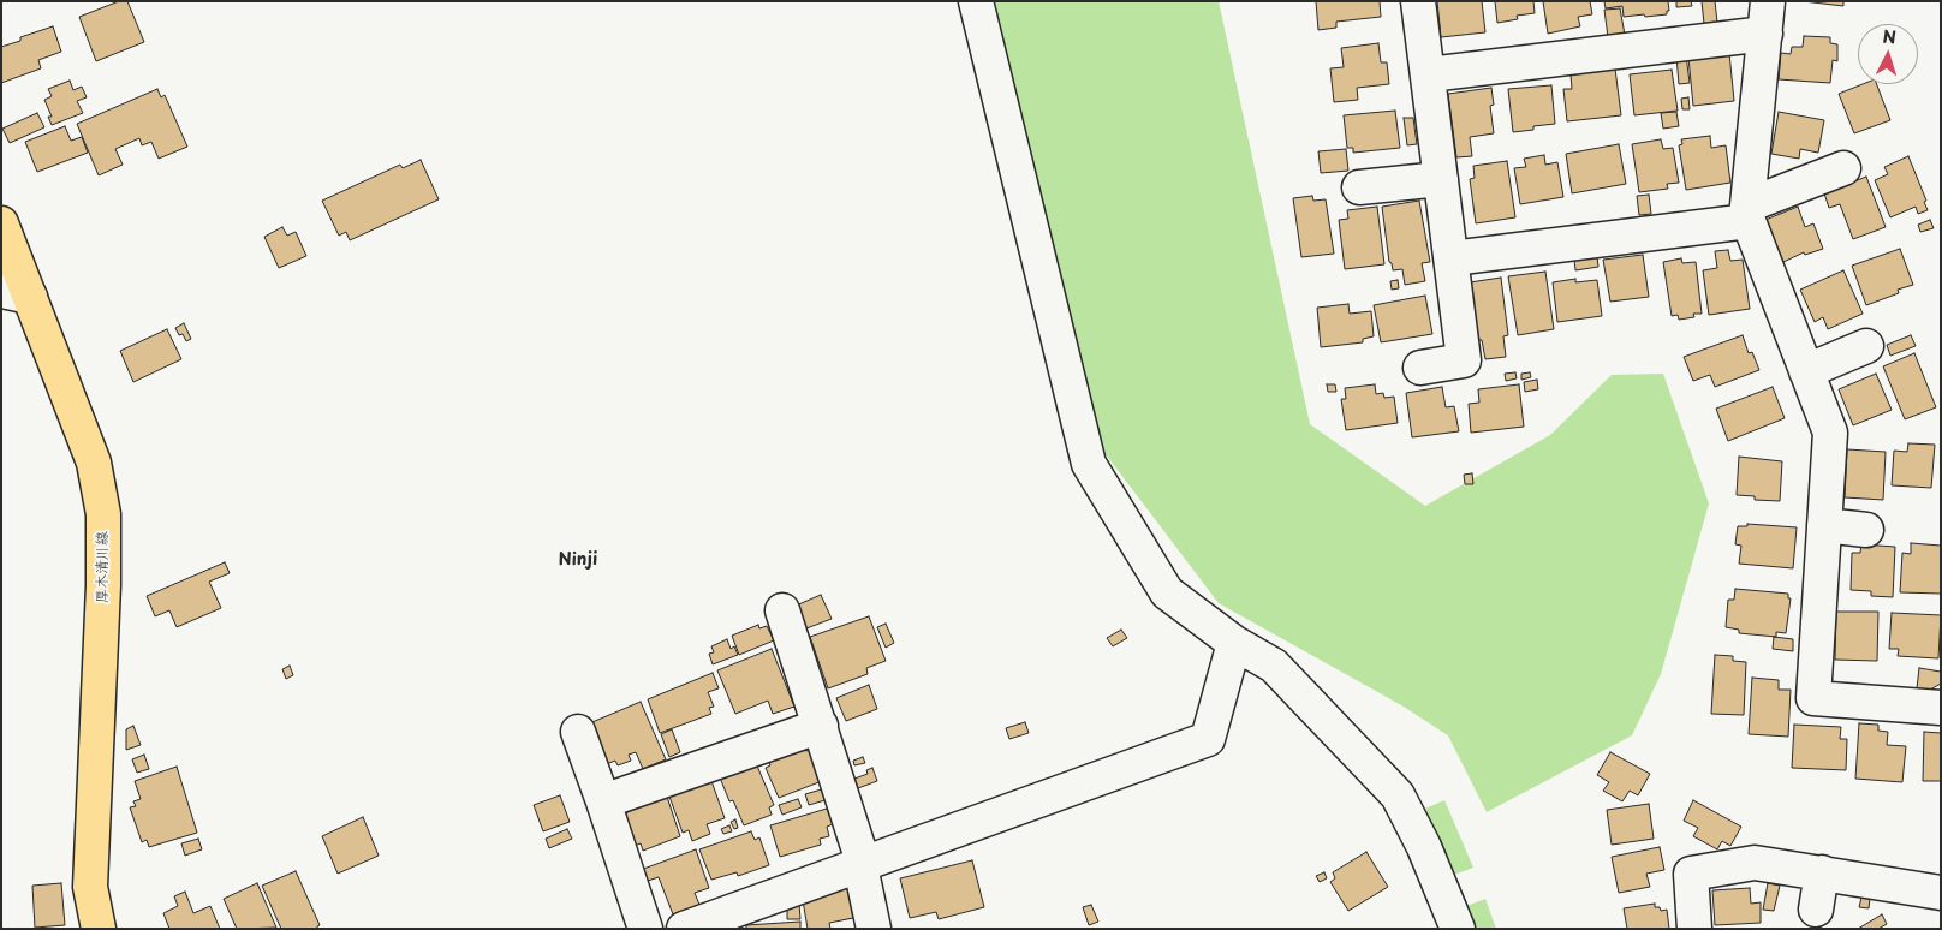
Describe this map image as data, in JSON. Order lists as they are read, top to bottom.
{
  "streets": {
    "main road": ["厚木清川線"]
  },
  "districts": ["Ninji"],
  "north": "top"
}
